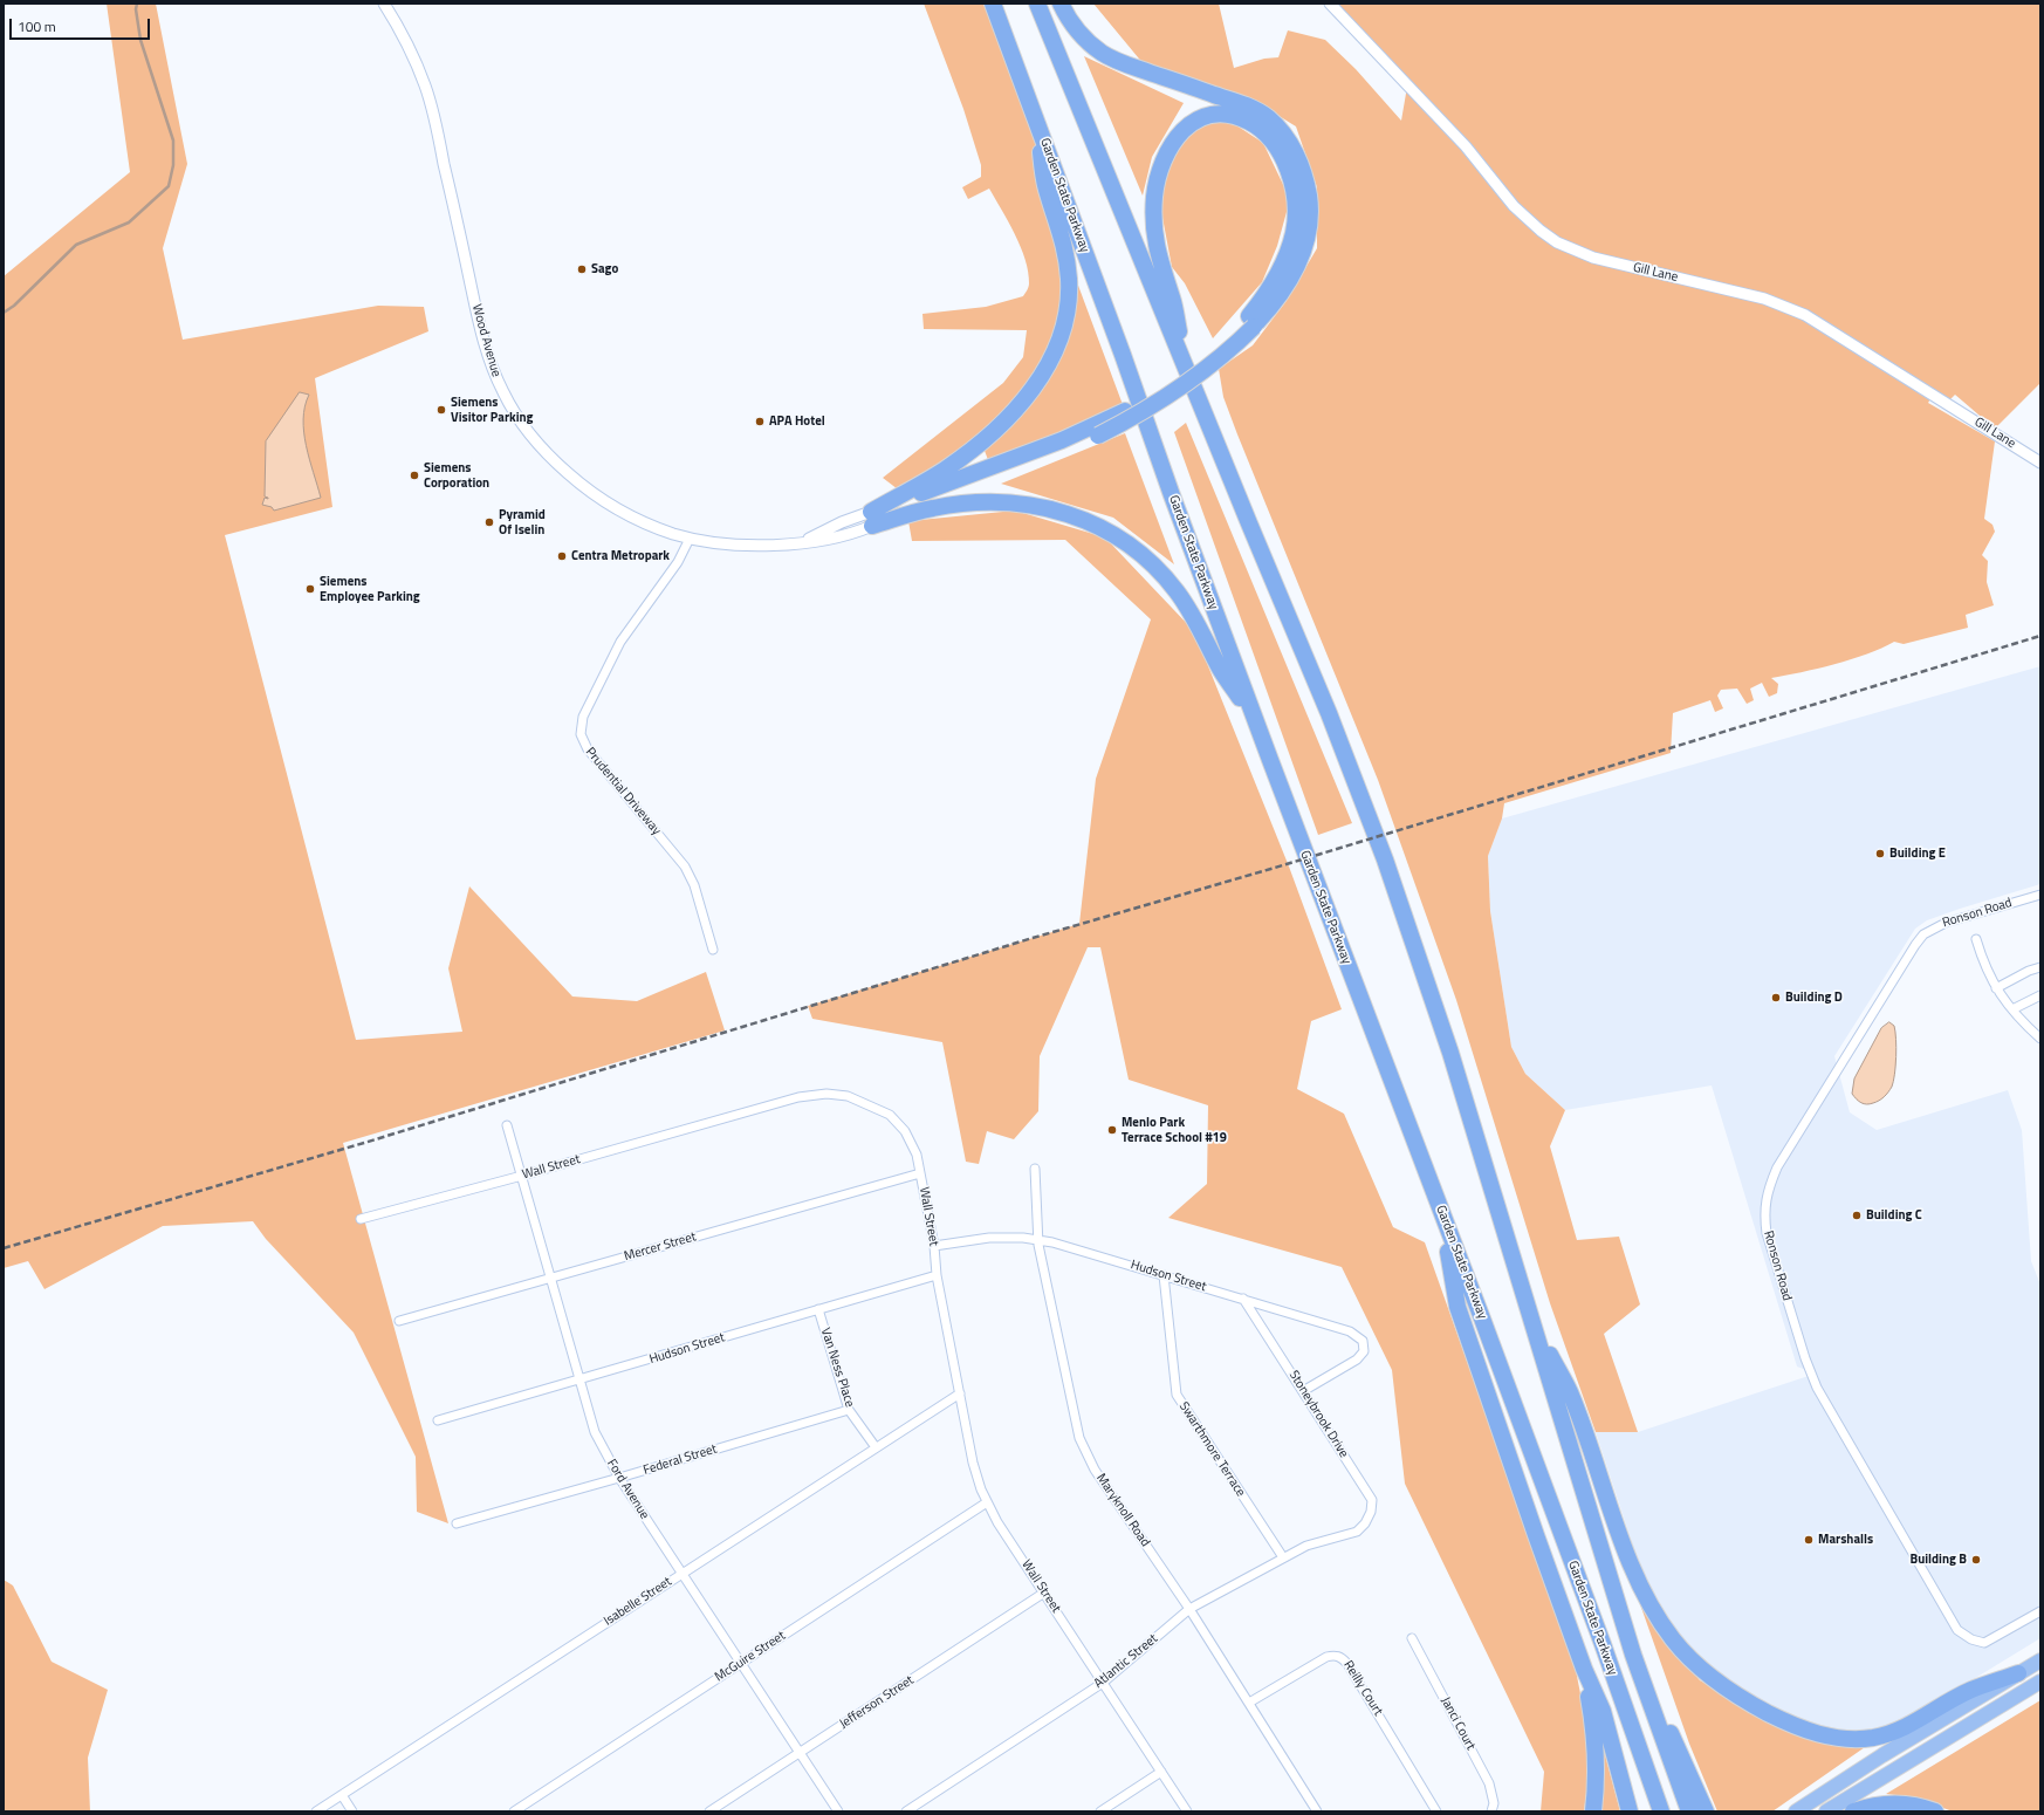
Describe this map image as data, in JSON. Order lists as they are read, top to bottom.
{
  "streets": {
    "highway": ["Garden State Parkway"],
    "street": [
      "Gill Lane",
      "Wood Avenue",
      "Prudential Driveway",
      "Ronson Road",
      "Wall Street",
      "Mercer Street",
      "Hudson Street",
      "Van Ness Place",
      "Stoneybrook Drive",
      "Swarthmore Terrace",
      "Federal Street",
      "Ford Avenue",
      "Maryknoll Road",
      "Isabelle Street",
      "McGuire Street",
      "Atlantic Street",
      "Reilly Court",
      "Jefferson Street",
      "Janci Court"
    ]
  },
  "crossings": [
    ["Wood Avenue", "Prudential Driveway"],
    ["Wall Street", "Mercer Street"],
    ["Wall Street", "Hudson Street"],
    ["Wall Street", "Ford Avenue"],
    ["Wall Street", "Isabelle Street"],
    ["Wall Street", "McGuire Street"],
    ["Wall Street", "Atlantic Street"],
    ["Wall Street", "Jefferson Street"],
    ["Mercer Street", "Ford Avenue"],
    ["Hudson Street", "Van Ness Place"],
    ["Hudson Street", "Stoneybrook Drive"],
    ["Hudson Street", "Swarthmore Terrace"],
    ["Hudson Street", "Ford Avenue"],
    ["Hudson Street", "Maryknoll Road"],
    ["Van Ness Place", "Federal Street"],
    ["Van Ness Place", "Isabelle Street"],
    ["Stoneybrook Drive", "Atlantic Street"],
    ["Swarthmore Terrace", "Atlantic Street"],
    ["Federal Street", "Ford Avenue"],
    ["Ford Avenue", "Isabelle Street"],
    ["Ford Avenue", "McGuire Street"],
    ["Ford Avenue", "Jefferson Street"],
    ["Maryknoll Road", "Atlantic Street"],
    ["Maryknoll Road", "Reilly Court"]
  ],
  "places": [
    "Sago",
    "Siemens Visitor Parking",
    "APA Hotel",
    "Siemens Corporation",
    "Pyramid Of Iselin",
    "Centra Metropark",
    "Siemens Employee Parking",
    "Building E",
    "Building D",
    "Menlo Park Terrace School #19",
    "Building C",
    "Marshalls",
    "Building B"
  ],
  "scale_bar": "100 m"
}
